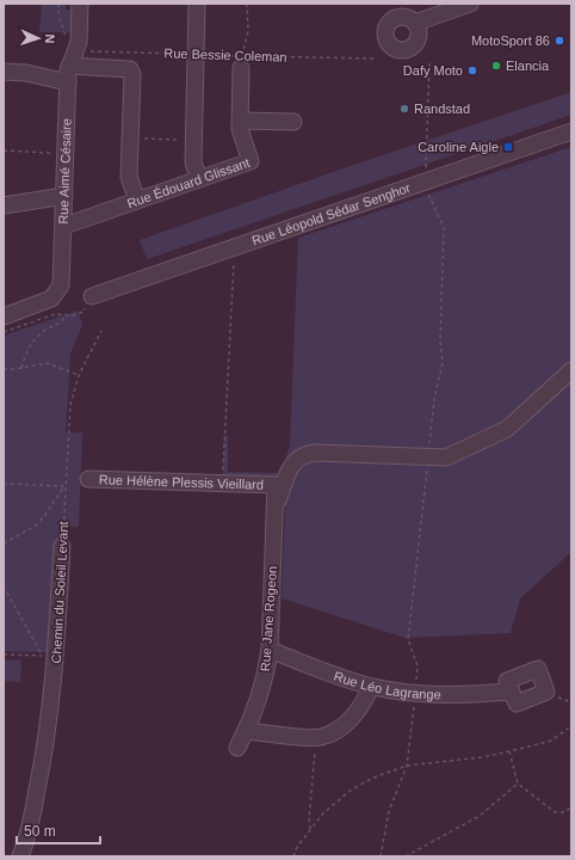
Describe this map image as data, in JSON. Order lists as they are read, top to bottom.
{
  "streets": {
    "street": [
      "Rue Aimé Césaire",
      "Rue Édouard Glissant",
      "Rue Léopold Sédar Senghor",
      "Rue Hélène Plessis Vieillard",
      "Chemin du Soleil Levant",
      "Rue Jane Rogeon",
      "Rue Léo Lagrange"
    ],
    "path": ["Rue Bessie Coleman"]
  },
  "crossings": [
    ["Rue Bessie Coleman", "Rue Aimé Césaire"],
    ["Rue Bessie Coleman", "Rue Édouard Glissant"],
    ["Rue Aimé Césaire", "Rue Édouard Glissant"],
    ["Rue Hélène Plessis Vieillard", "Rue Jane Rogeon"],
    ["Rue Jane Rogeon", "Rue Léo Lagrange"]
  ],
  "places": {
    "other": [
      "MotoSport 86",
      "Elancia",
      "Dafy Moto",
      "Randstad"
    ],
    "transit": ["Caroline Aigle"]
  },
  "scale_bar": "50 m",
  "north": "right"
}
